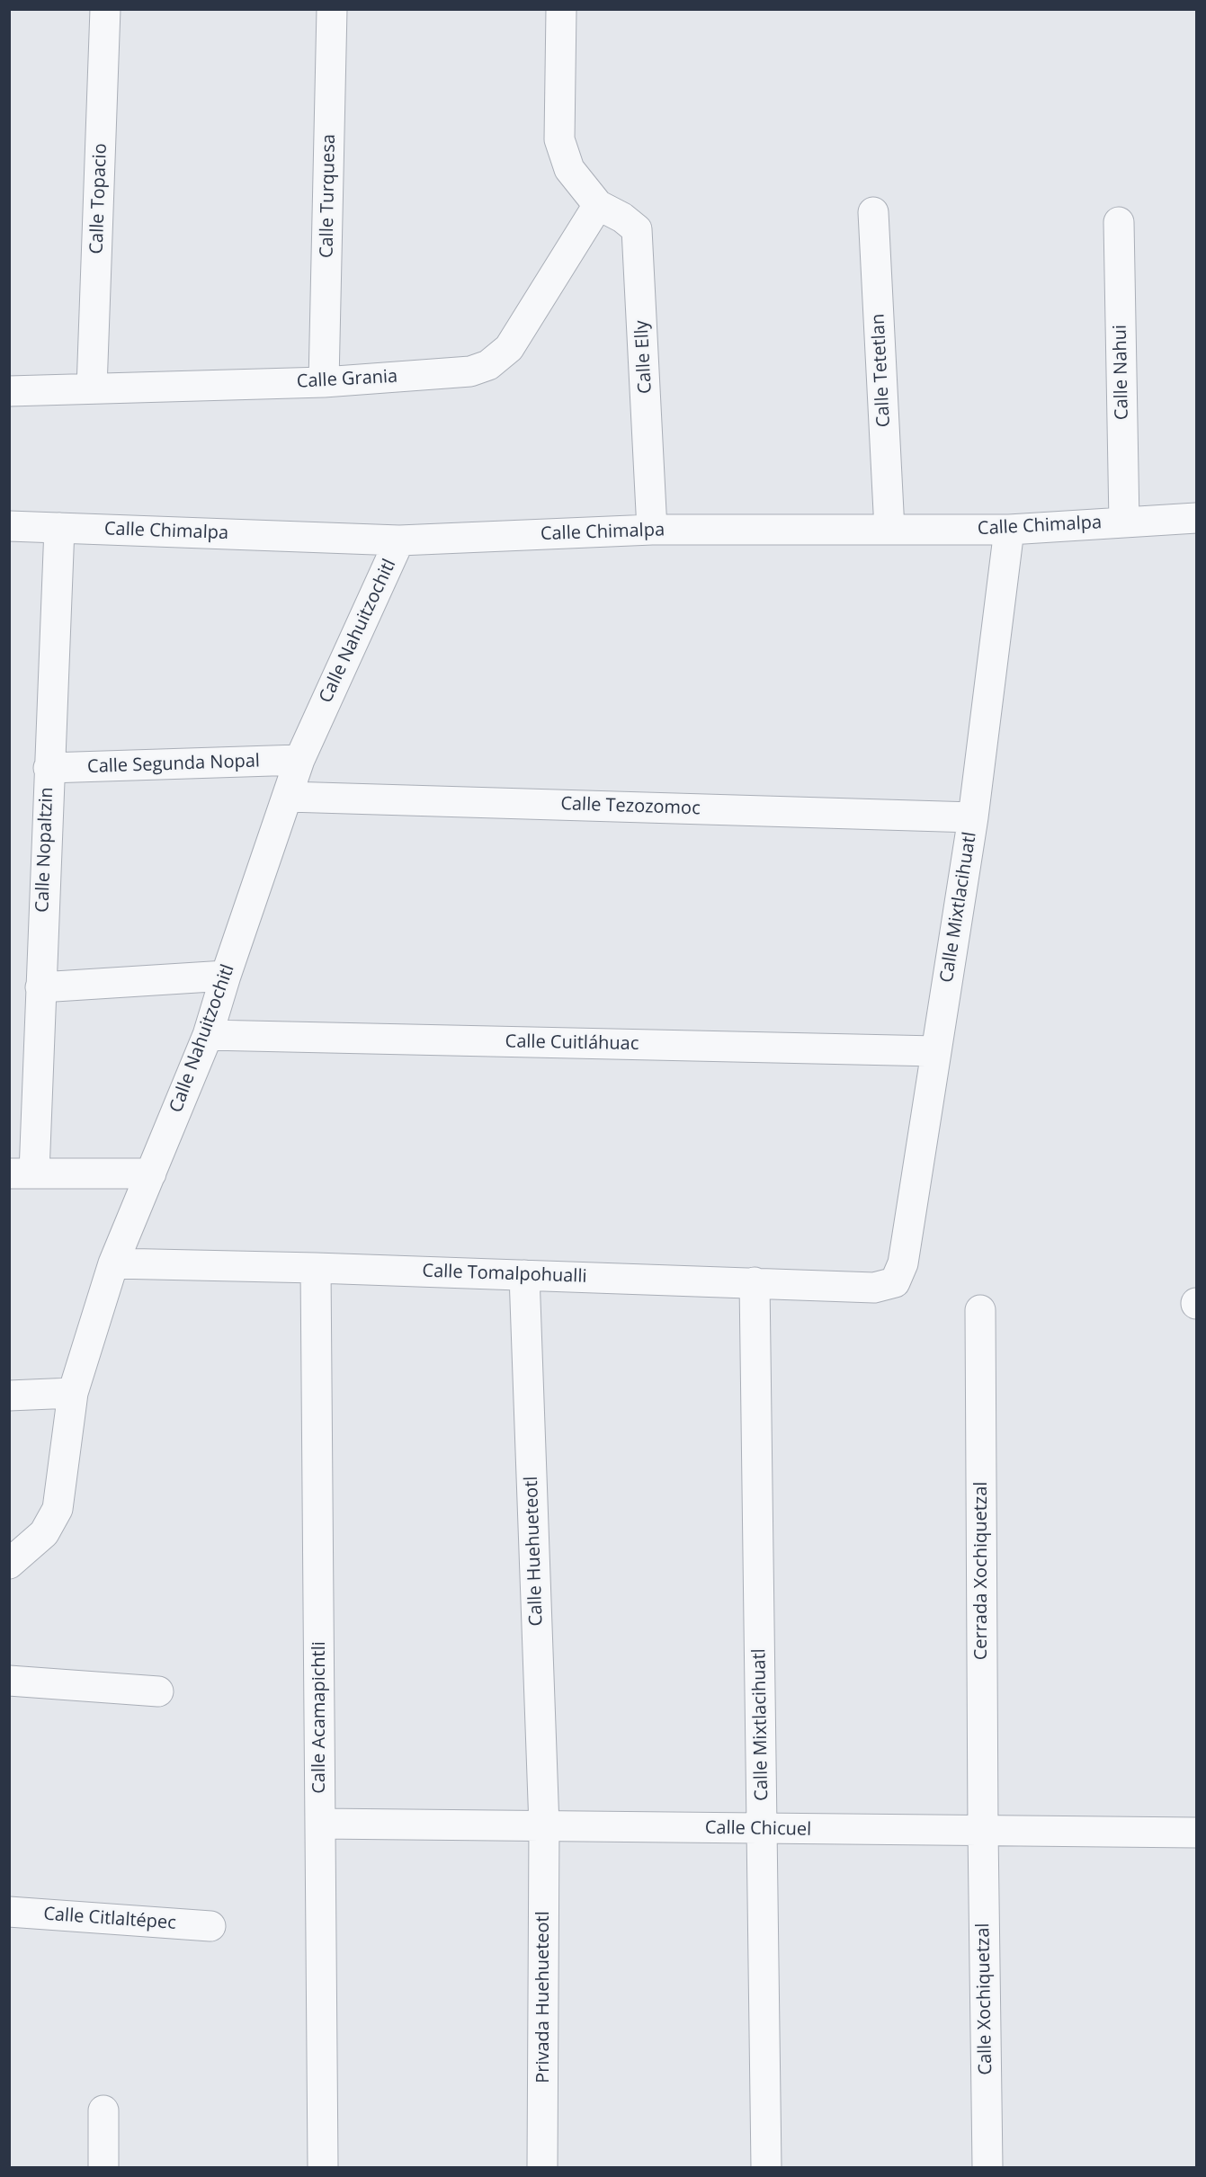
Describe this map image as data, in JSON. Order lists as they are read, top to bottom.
{
  "streets": {
    "street": [
      "Calle Turquesa",
      "Calle Topacio",
      "Calle Elly",
      "Calle Tetetlan",
      "Calle Nahui",
      "Calle Grania",
      "Calle Chimalpa",
      "Calle Nahuitzochitl",
      "Calle Segunda Nopal",
      "Calle Tezozomoc",
      "Calle Nopaltzin",
      "Calle Mixtlacihuatl",
      "Calle Cuitláhuac",
      "Calle Tomalpohualli",
      "Calle Huehueteotl",
      "Cerrada Xochiquetzal",
      "Calle Acamapichtli",
      "Calle Chicuel",
      "Calle Citlaltépec",
      "Privada Huehueteotl",
      "Calle Xochiquetzal"
    ]
  },
  "crossings": [
    ["Calle Turquesa", "Calle Grania"],
    ["Calle Topacio", "Calle Grania"],
    ["Calle Elly", "Calle Grania"],
    ["Calle Elly", "Calle Chimalpa"],
    ["Calle Tetetlan", "Calle Chimalpa"],
    ["Calle Nahui", "Calle Chimalpa"],
    ["Calle Chimalpa", "Calle Nahuitzochitl"],
    ["Calle Chimalpa", "Calle Nopaltzin"],
    ["Calle Chimalpa", "Calle Mixtlacihuatl"],
    ["Calle Nahuitzochitl", "Calle Segunda Nopal"],
    ["Calle Nahuitzochitl", "Calle Tezozomoc"],
    ["Calle Nahuitzochitl", "Calle Cuitláhuac"],
    ["Calle Nahuitzochitl", "Calle Tomalpohualli"],
    ["Calle Segunda Nopal", "Calle Nopaltzin"],
    ["Calle Tezozomoc", "Calle Mixtlacihuatl"],
    ["Calle Mixtlacihuatl", "Calle Cuitláhuac"],
    ["Calle Mixtlacihuatl", "Calle Tomalpohualli"],
    ["Calle Mixtlacihuatl", "Calle Chicuel"],
    ["Calle Tomalpohualli", "Calle Huehueteotl"],
    ["Calle Tomalpohualli", "Calle Acamapichtli"],
    ["Calle Huehueteotl", "Calle Chicuel"],
    ["Calle Huehueteotl", "Privada Huehueteotl"],
    ["Cerrada Xochiquetzal", "Calle Chicuel"],
    ["Cerrada Xochiquetzal", "Calle Xochiquetzal"],
    ["Calle Acamapichtli", "Calle Chicuel"],
    ["Calle Chicuel", "Privada Huehueteotl"],
    ["Calle Chicuel", "Calle Xochiquetzal"]
  ]
}
